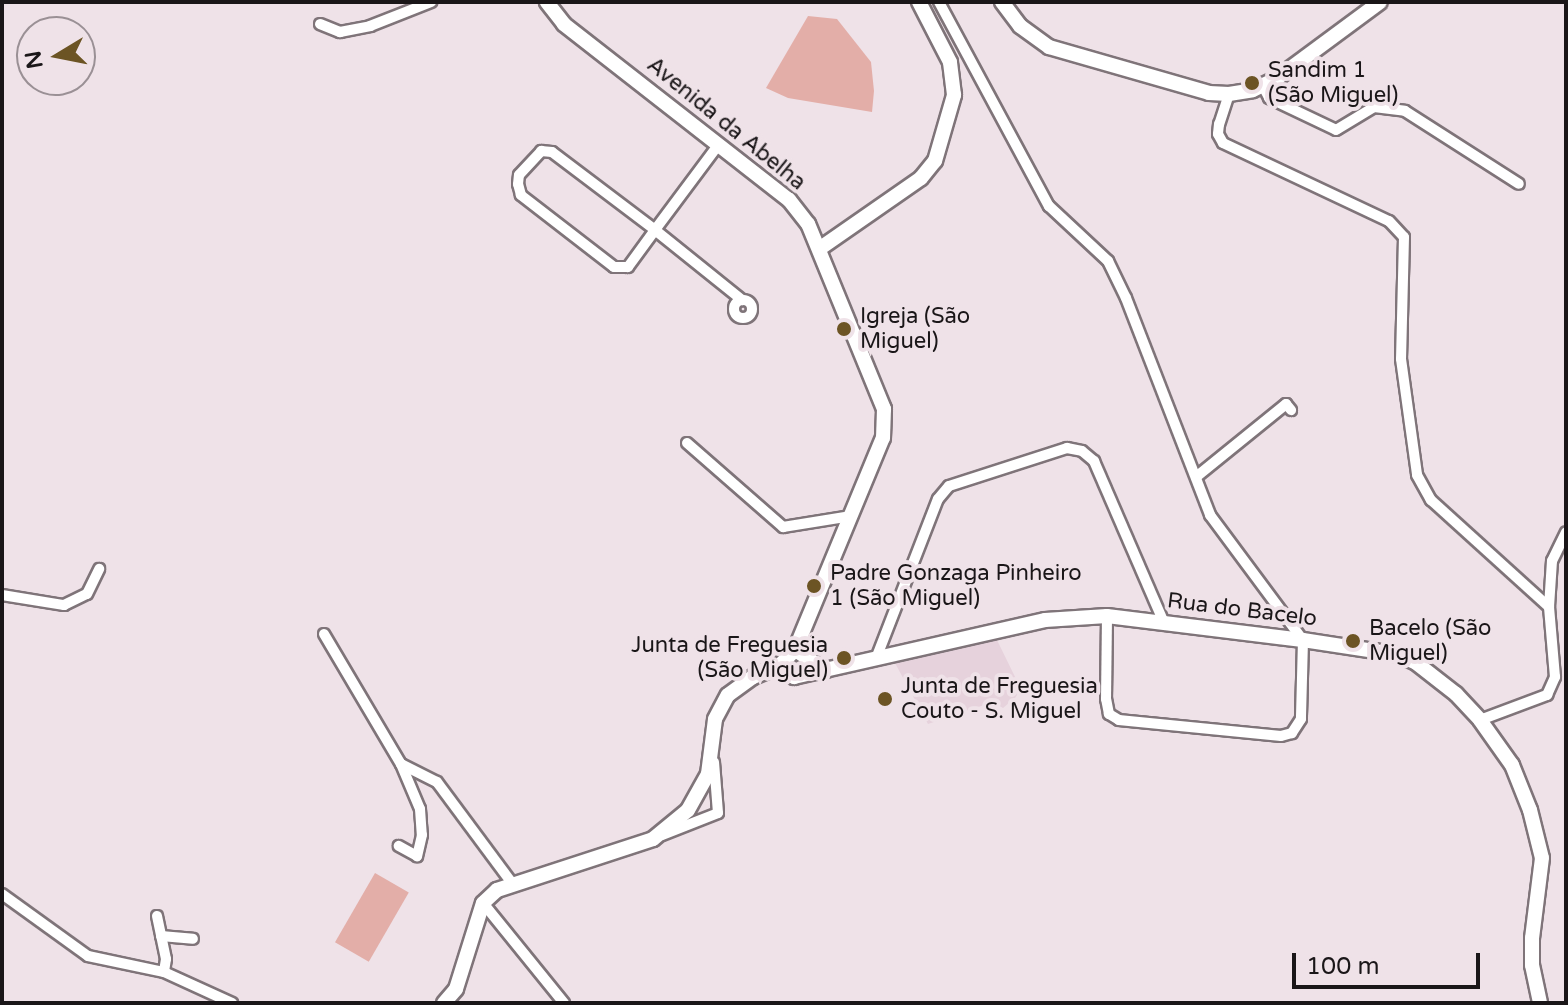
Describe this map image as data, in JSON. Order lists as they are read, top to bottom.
{
  "streets": {
    "street": ["Avenida da Abelha", "Rua do Bacelo"]
  },
  "crossings": [
    ["Avenida da Abelha", "Rua do Bacelo"]
  ],
  "places": [
    "Sandim 1 (São Miguel)",
    "Igreja (São Miguel)",
    "Padre Gonzaga Pinheiro 1 (São Miguel)",
    "Bacelo (São Miguel)",
    "Junta de Freguesia (São Miguel)",
    "Junta de Freguesia Couto - S. Miguel"
  ],
  "scale_bar": "100 m",
  "north": "left"
}
